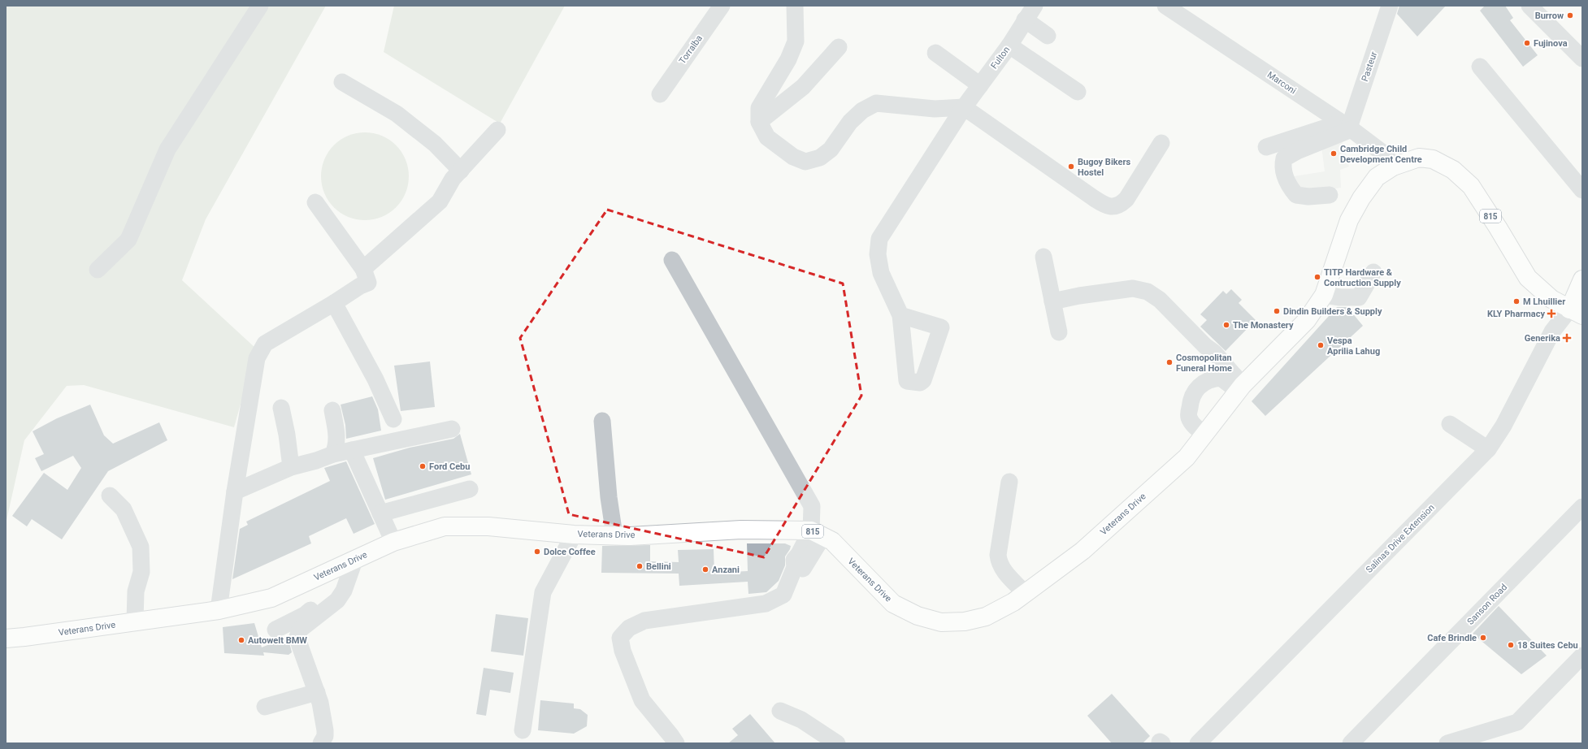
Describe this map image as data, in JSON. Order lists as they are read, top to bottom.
{
  "streets": {
    "main road": ["815", "Veterans Drive"],
    "street": [
      "Torralba",
      "Fulton",
      "Pasteur",
      "Marconi",
      "Salinas Drive Extension",
      "Sanson Road"
    ]
  },
  "crossings": [
    ["Pasteur", "Marconi"],
    ["Marconi", "Veterans Drive"],
    ["Veterans Drive", "Salinas Drive Extension"]
  ],
  "places": {
    "other": [
      "Burrow",
      "Fujinova",
      "Cambridge Child Development Centre",
      "Bugoy Bikers Hostel",
      "TITP Hardware & Contruction Supply",
      "M Lhuillier",
      "Dindin Builders & Supply",
      "The Monastery",
      "Vespa Aprilia Lahug",
      "Cosmopolitan Funeral Home",
      "Ford Cebu",
      "Dolce Coffee",
      "Bellini",
      "Anzani",
      "Cafe Brindle",
      "Autowelt BMW",
      "18 Suites Cebu"
    ],
    "health": ["KLY Pharmacy", "Generika"]
  }
}
